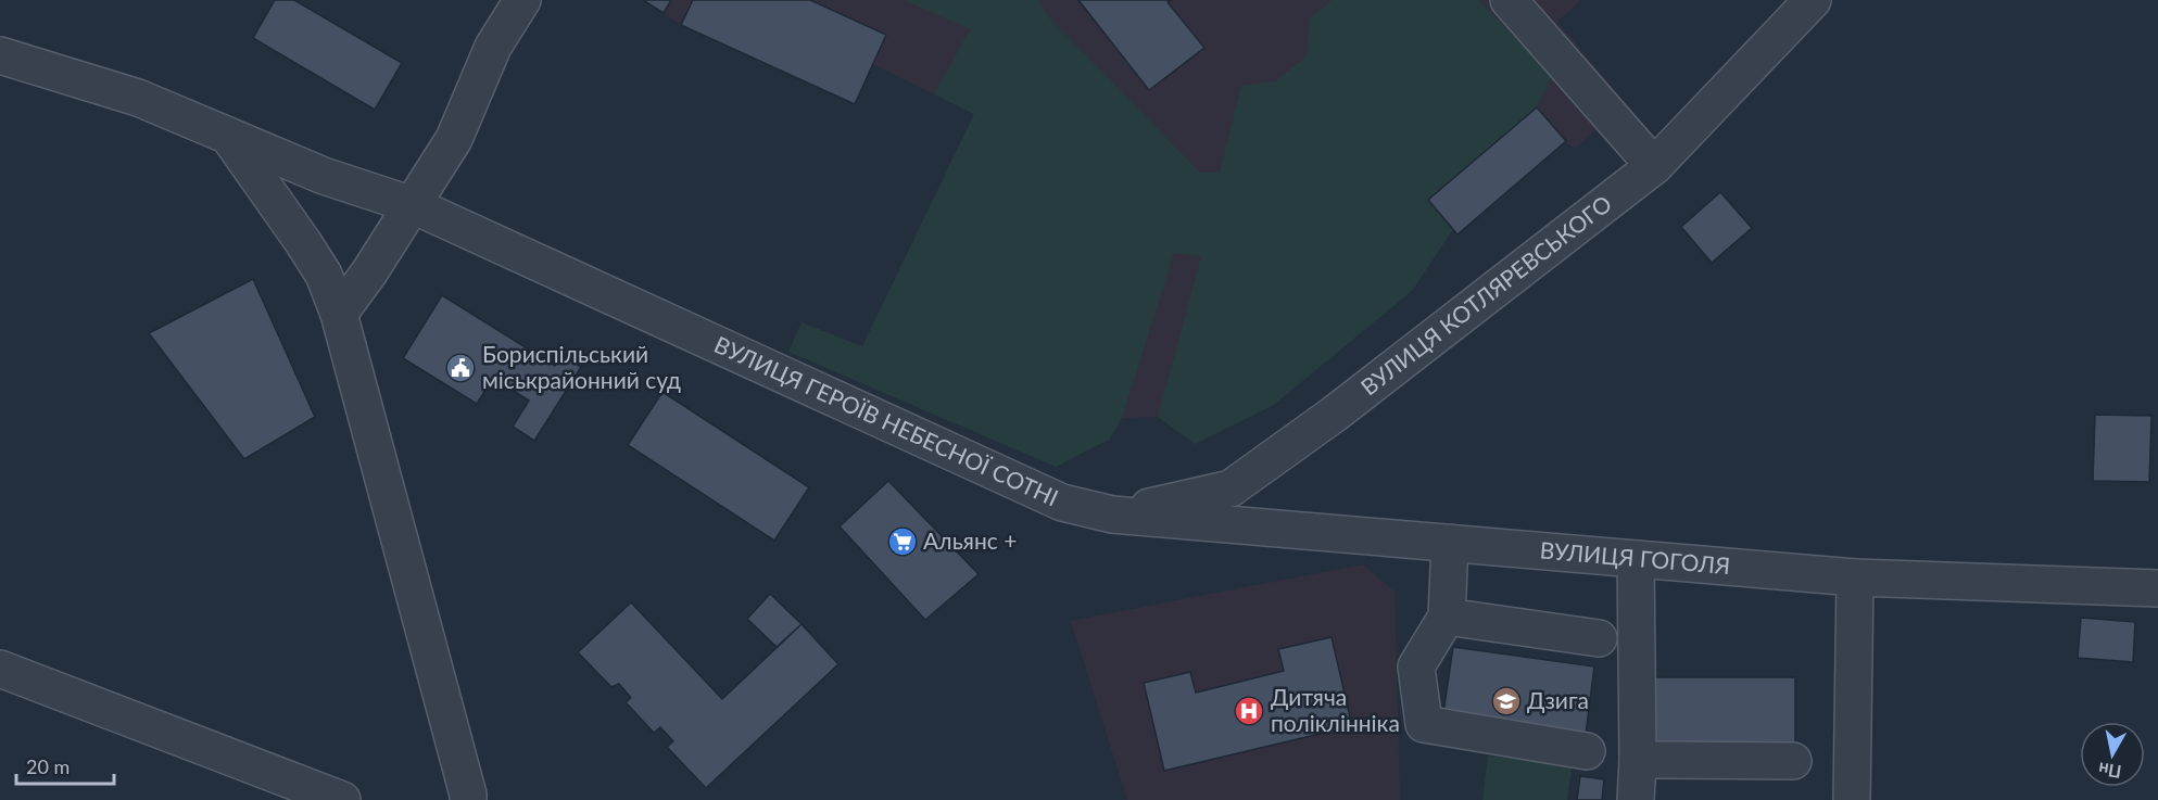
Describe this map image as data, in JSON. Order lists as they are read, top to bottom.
{
  "streets": {
    "street": ["ВУЛИЦЯ КОТЛЯРЕВСЬКОГО", "ВУЛИЦЯ ГЕРОЇВ НЕБЕСНОЇ СОТНІ", "ВУЛИЦЯ ГОГОЛЯ"]
  },
  "crossings": [
    ["ВУЛИЦЯ КОТЛЯРЕВСЬКОГО", "ВУЛИЦЯ ГЕРОЇВ НЕБЕСНОЇ СОТНІ"],
    ["ВУЛИЦЯ КОТЛЯРЕВСЬКОГО", "ВУЛИЦЯ ГОГОЛЯ"],
    ["ВУЛИЦЯ ГЕРОЇВ НЕБЕСНОЇ СОТНІ", "ВУЛИЦЯ ГОГОЛЯ"]
  ],
  "places": {
    "public building": ["Бориспільський міськрайонний суд"],
    "supermarket": ["Альянс +"],
    "school or university": ["Дзига"],
    "hospital": ["Дитяча поліклінніка"]
  },
  "scale_bar": "20 m",
  "north": "bottom"
}
